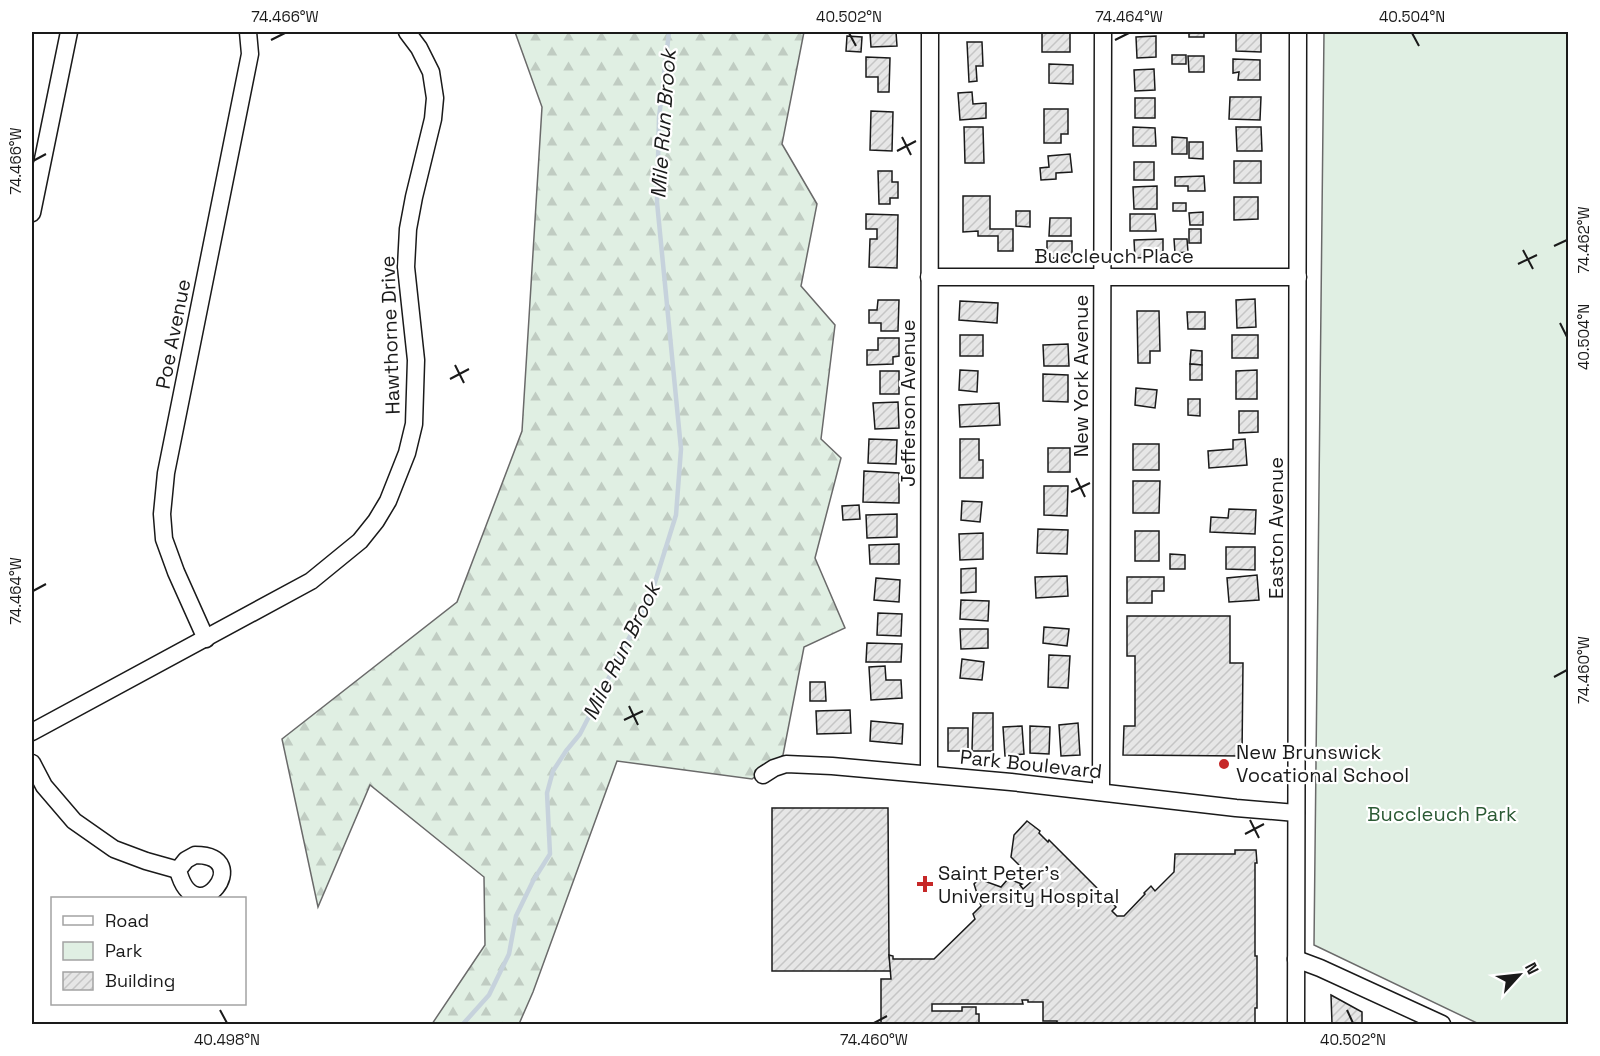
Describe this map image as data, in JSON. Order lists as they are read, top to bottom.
{
  "streets": {
    "street": [
      "Buccleuch Place",
      "Poe Avenue",
      "Hawthorne Drive",
      "New York Avenue",
      "Jefferson Avenue",
      "Easton Avenue",
      "Park Boulevard"
    ]
  },
  "crossings": [
    ["Buccleuch Place", "New York Avenue"],
    ["Buccleuch Place", "Jefferson Avenue"],
    ["Buccleuch Place", "Easton Avenue"],
    ["Poe Avenue", "Hawthorne Drive"],
    ["New York Avenue", "Park Boulevard"],
    ["Jefferson Avenue", "Park Boulevard"],
    ["Easton Avenue", "Park Boulevard"]
  ],
  "water": ["Mile Run Brook"],
  "parks": ["Buccleuch Park"],
  "places": {
    "other": ["New Brunswick Vocational School"],
    "health": ["Saint Peter's University Hospital"]
  },
  "legend": ["Road", "Park", "Building"],
  "north": "top right",
  "coordinates": [
    "74.466°W",
    "40.502°N",
    "74.464°W",
    "40.504°N",
    "74.462°W",
    "74.460°W",
    "40.498°N"
  ]
}
